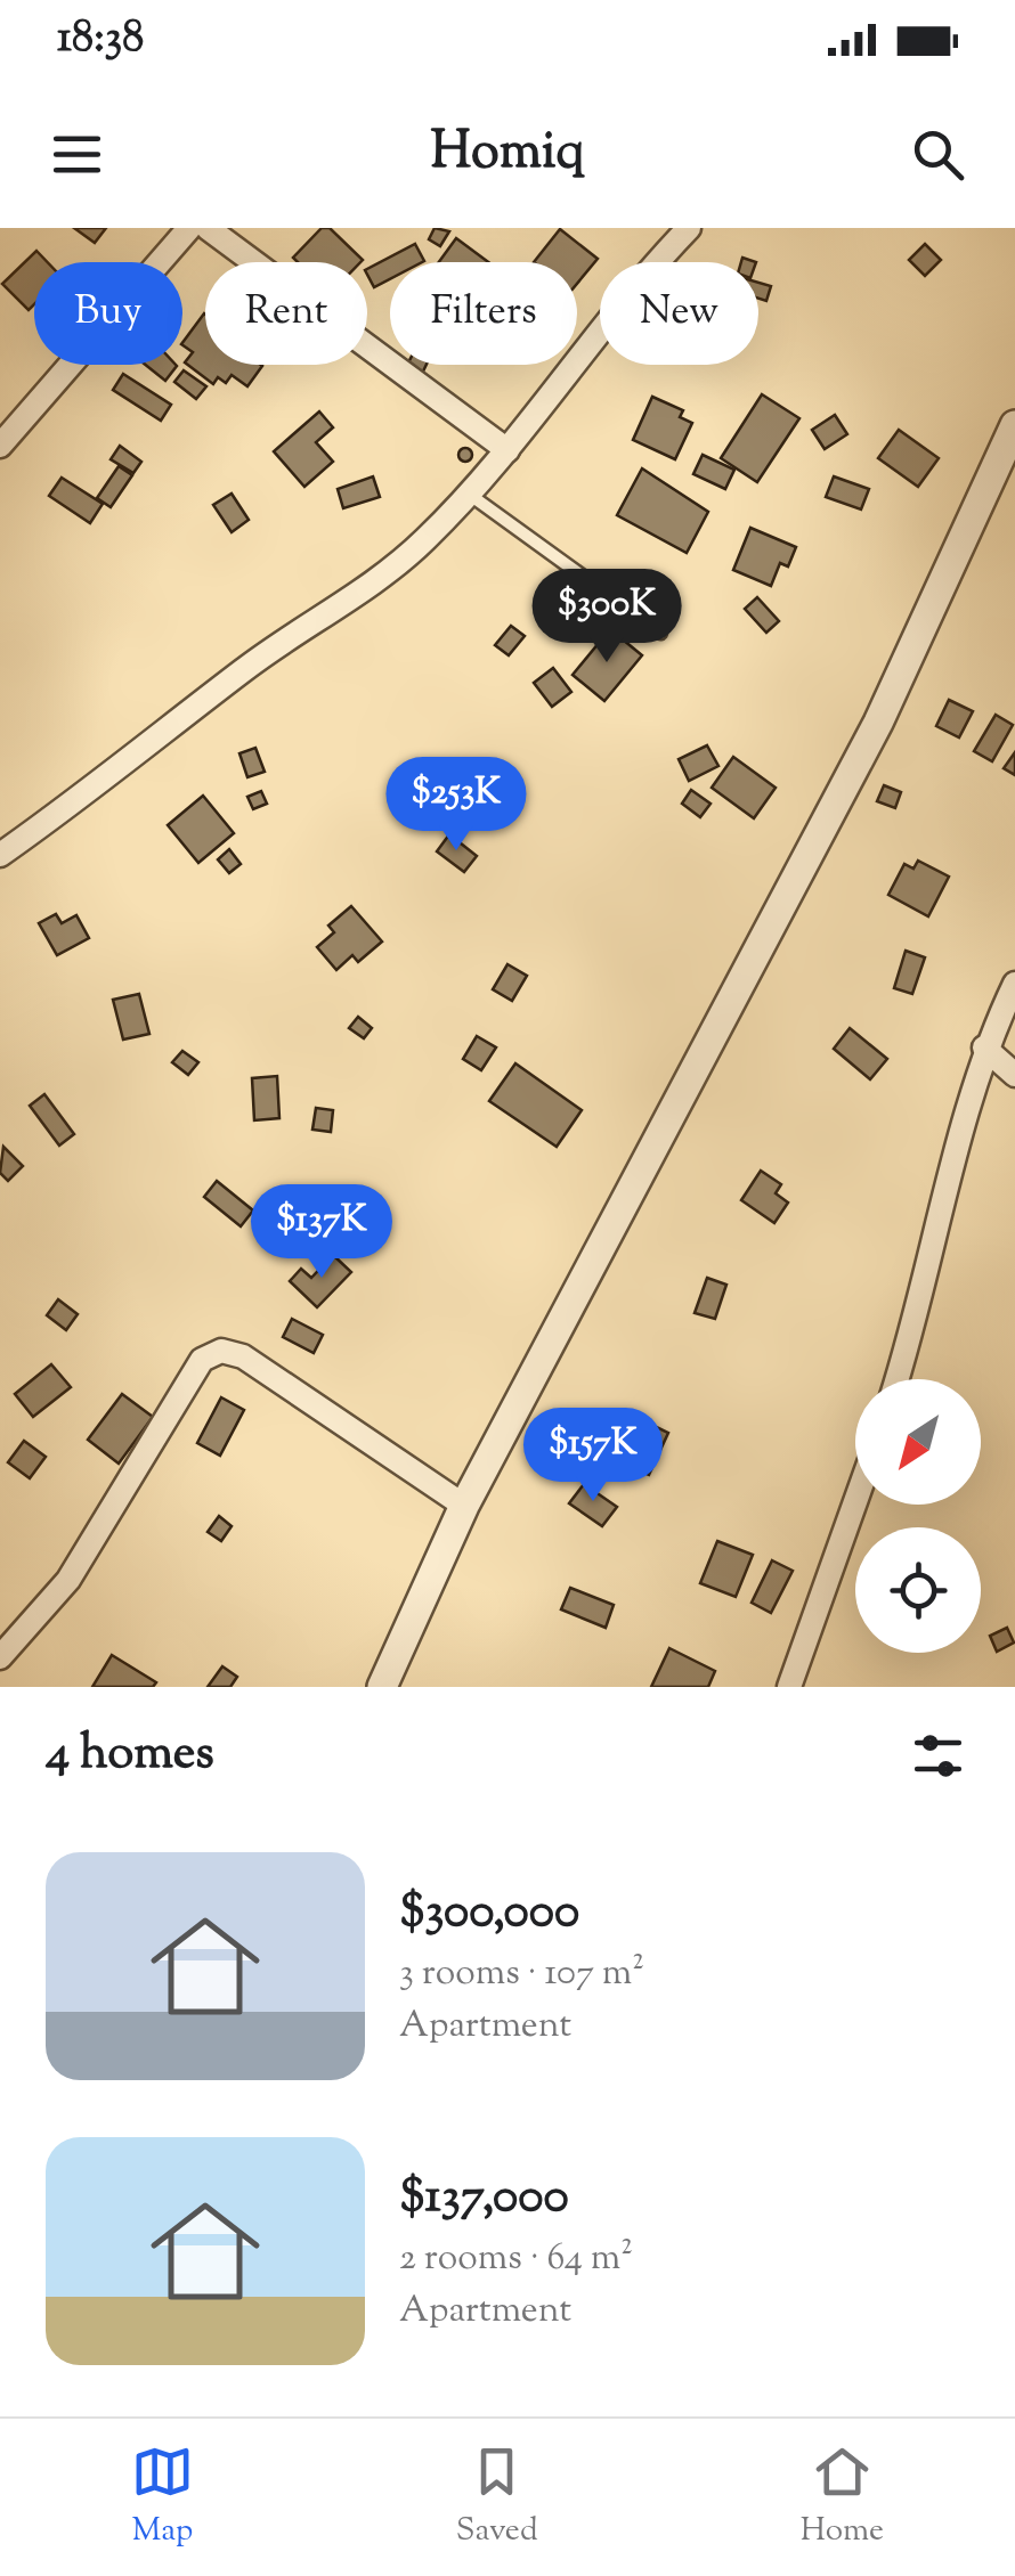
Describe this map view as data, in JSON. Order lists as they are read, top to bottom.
{
  "north": "bottom left",
  "page": {
    "status": "18:38",
    "header": "Homiq",
    "chip": [
      "Buy",
      "Rent",
      "Filters",
      "New"
    ],
    "price": [
      "$300K",
      "$253K",
      "$137K",
      "$157K"
    ],
    "heading": "4 homes",
    "list": [
      {
        "name": "$300,000",
        "note": "3 rooms · 107 m² · Apartment"
      },
      {
        "name": "$137,000",
        "note": "2 rooms · 64 m² · Apartment"
      }
    ],
    "tabs": ["Map", "Saved", "Home"]
  }
}
